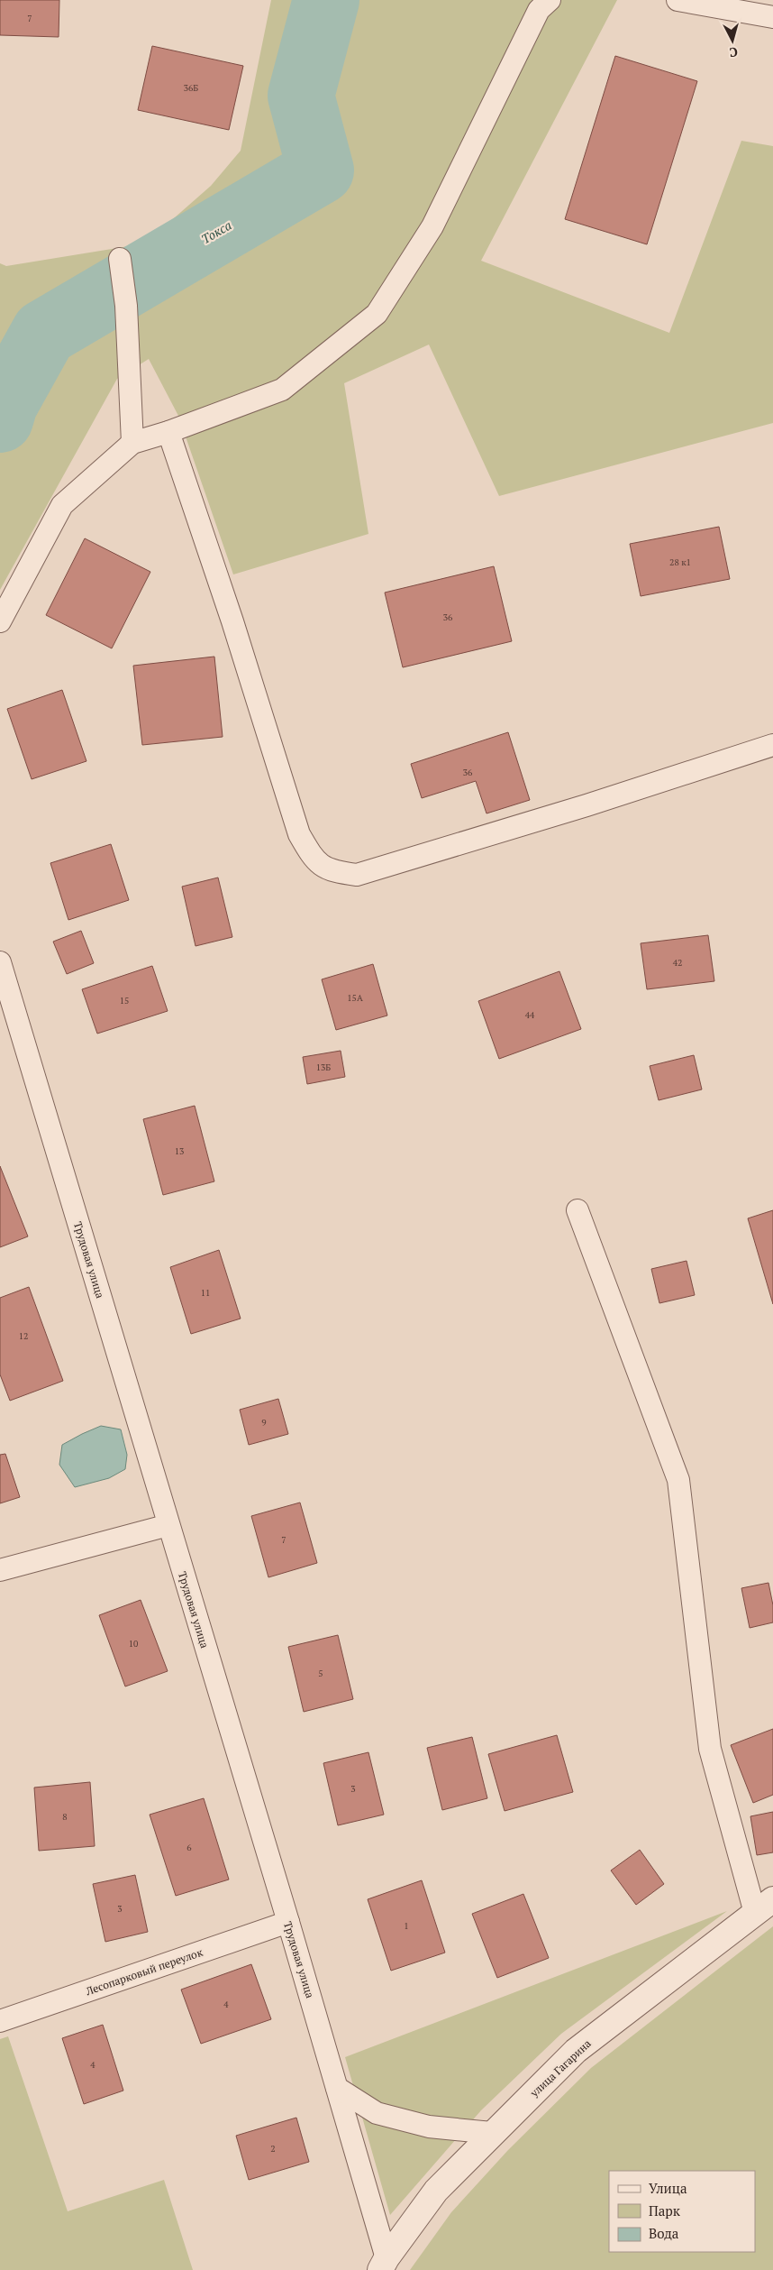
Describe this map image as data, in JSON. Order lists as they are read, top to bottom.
{
  "streets": {
    "street": ["улица Гагарина"],
    "lane": ["Трудовая улица", "Лесопарковый переулок"]
  },
  "crossings": [
    ["Трудовая улица", "Лесопарковый переулок"],
    ["Трудовая улица", "улица Гагарина"]
  ],
  "water": ["Токса"],
  "house_numbers": [
    "7",
    "36Б",
    "28 к1",
    "36",
    "36",
    "42",
    "15А",
    "15",
    "44",
    "13Б",
    "13",
    "11",
    "12",
    "9",
    "7",
    "10",
    "5",
    "3",
    "8",
    "6",
    "3",
    "1",
    "4",
    "4",
    "2"
  ],
  "legend": ["Улица", "Парк", "Вода"],
  "north": "bottom"
}
